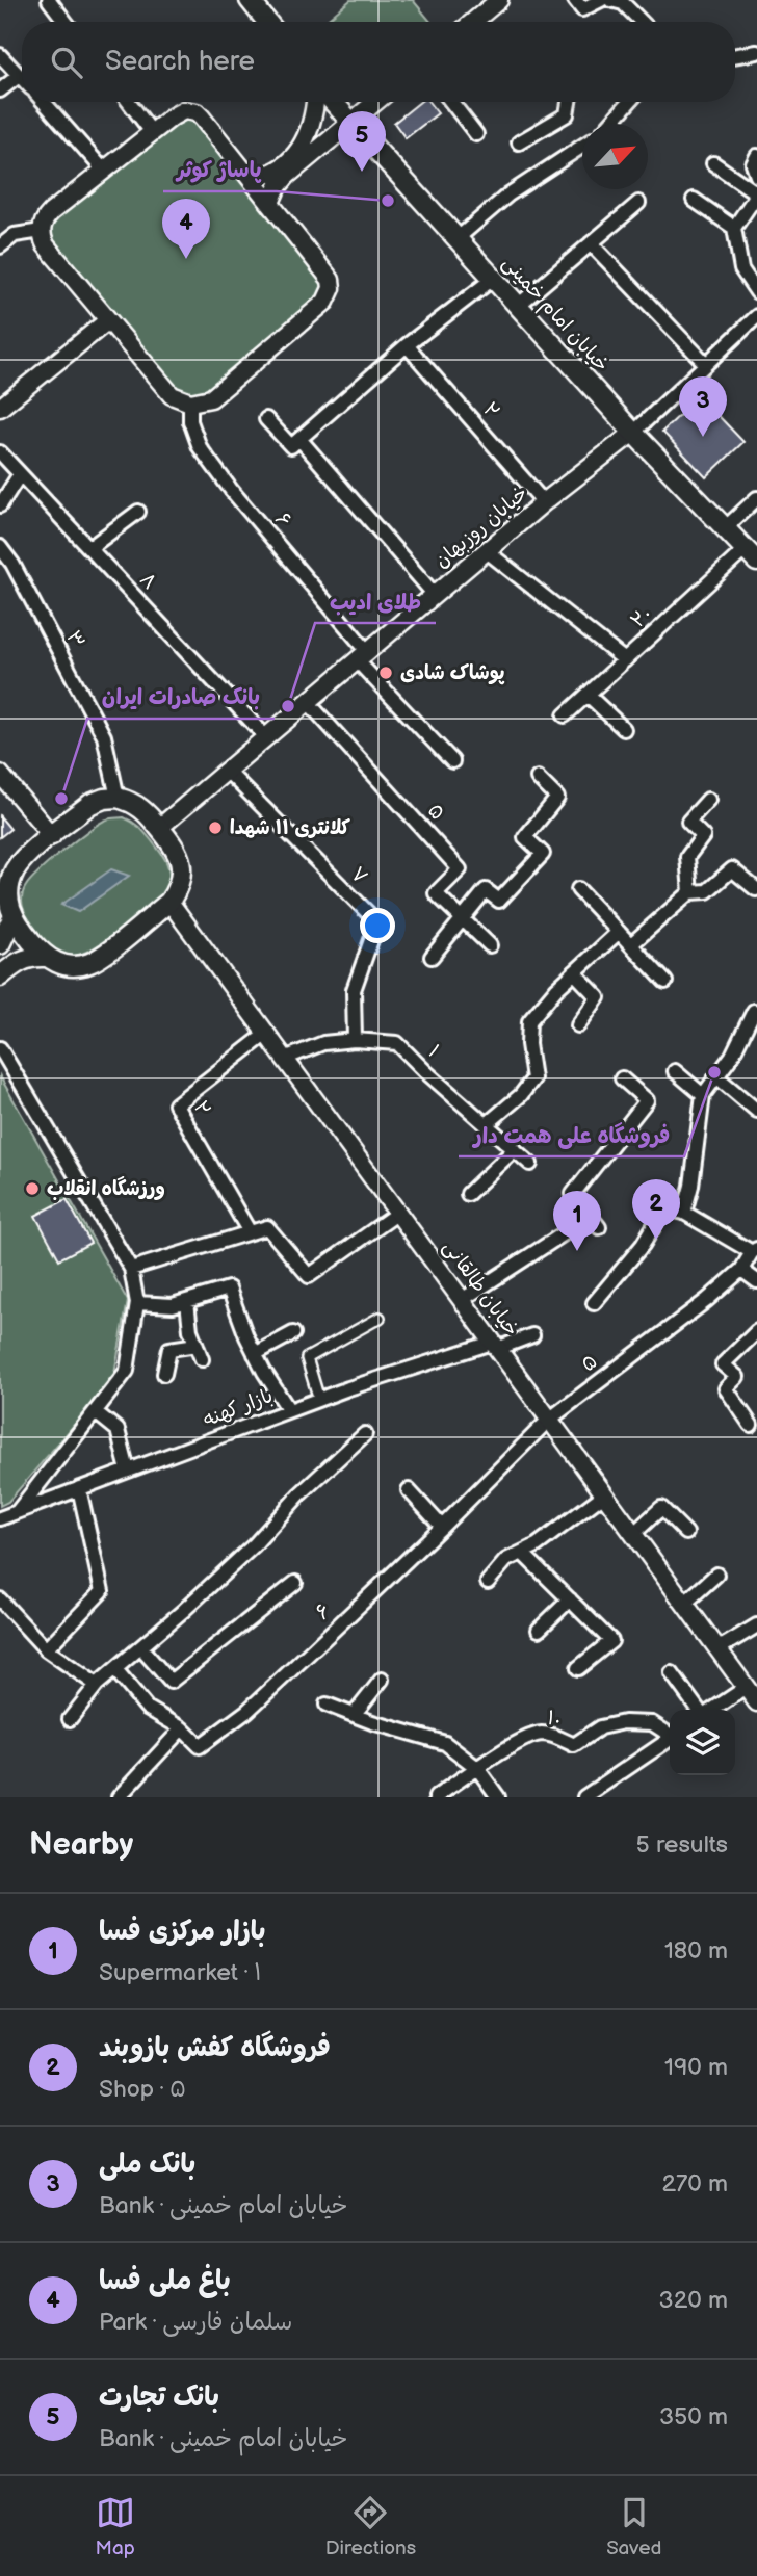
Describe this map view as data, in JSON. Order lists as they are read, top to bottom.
{
  "streets": {
    "main road": ["خیابان امام خمینی"],
    "street": [
      "۲",
      "۶",
      "خیابان روزبهان",
      "۸",
      "۲۰",
      "۳",
      "۵",
      "۷",
      "۱",
      "خیابان طالقانی",
      "بازار کهنه",
      "۱۰"
    ]
  },
  "crossings": [
    ["خیابان امام خمینی", "خیابان روزبهان"],
    ["خیابان امام خمینی", "۲۰"],
    ["۲", "خیابان روزبهان"],
    ["۲", "خیابان طالقانی"],
    ["۶", "خیابان روزبهان"],
    ["۶", "۵"],
    ["۶", "خیابان طالقانی"],
    ["خیابان روزبهان", "۸"],
    ["خیابان روزبهان", "۳"],
    ["خیابان روزبهان", "۵"],
    ["خیابان روزبهان", "۷"],
    ["خیابان روزبهان", "خیابان طالقانی"],
    ["۳", "خیابان طالقانی"],
    ["۵", "خیابان طالقانی"],
    ["۷", "۱"],
    ["۱", "خیابان طالقانی"],
    ["خیابان طالقانی", "بازار کهنه"]
  ],
  "places": [
    "پاساژ کوثر",
    "پوشاک شادی",
    "طلای ادیب",
    "بانک صادرات ایران",
    "کلانتری ۱۱ شهدا",
    "فروشگاه علی همت دار",
    "ورزشگاه انقلاب"
  ],
  "north": "top right",
  "page": {
    "search": "Search here",
    "pins": [
      "5",
      "4",
      "3",
      "2",
      "1"
    ],
    "heading": ["Nearby", "5 results"],
    "list": [
      {
        "mark": "1",
        "name": "بازار مرکزی فسا",
        "note": "Supermarket · ۱",
        "value": "180 m"
      },
      {
        "mark": "2",
        "name": "فروشگاه کفش بازوبند",
        "note": "Shop · ۵",
        "value": "190 m"
      },
      {
        "mark": "3",
        "name": "بانک ملی",
        "note": "Bank · خیابان امام خمینی",
        "value": "270 m"
      },
      {
        "mark": "4",
        "name": "باغ ملی فسا",
        "note": "Park · سلمان فارسی",
        "value": "320 m"
      },
      {
        "mark": "5",
        "name": "بانک تجارت",
        "note": "Bank · خیابان امام خمینی",
        "value": "350 m"
      }
    ],
    "nav": ["Map", "Directions", "Saved"]
  }
}
